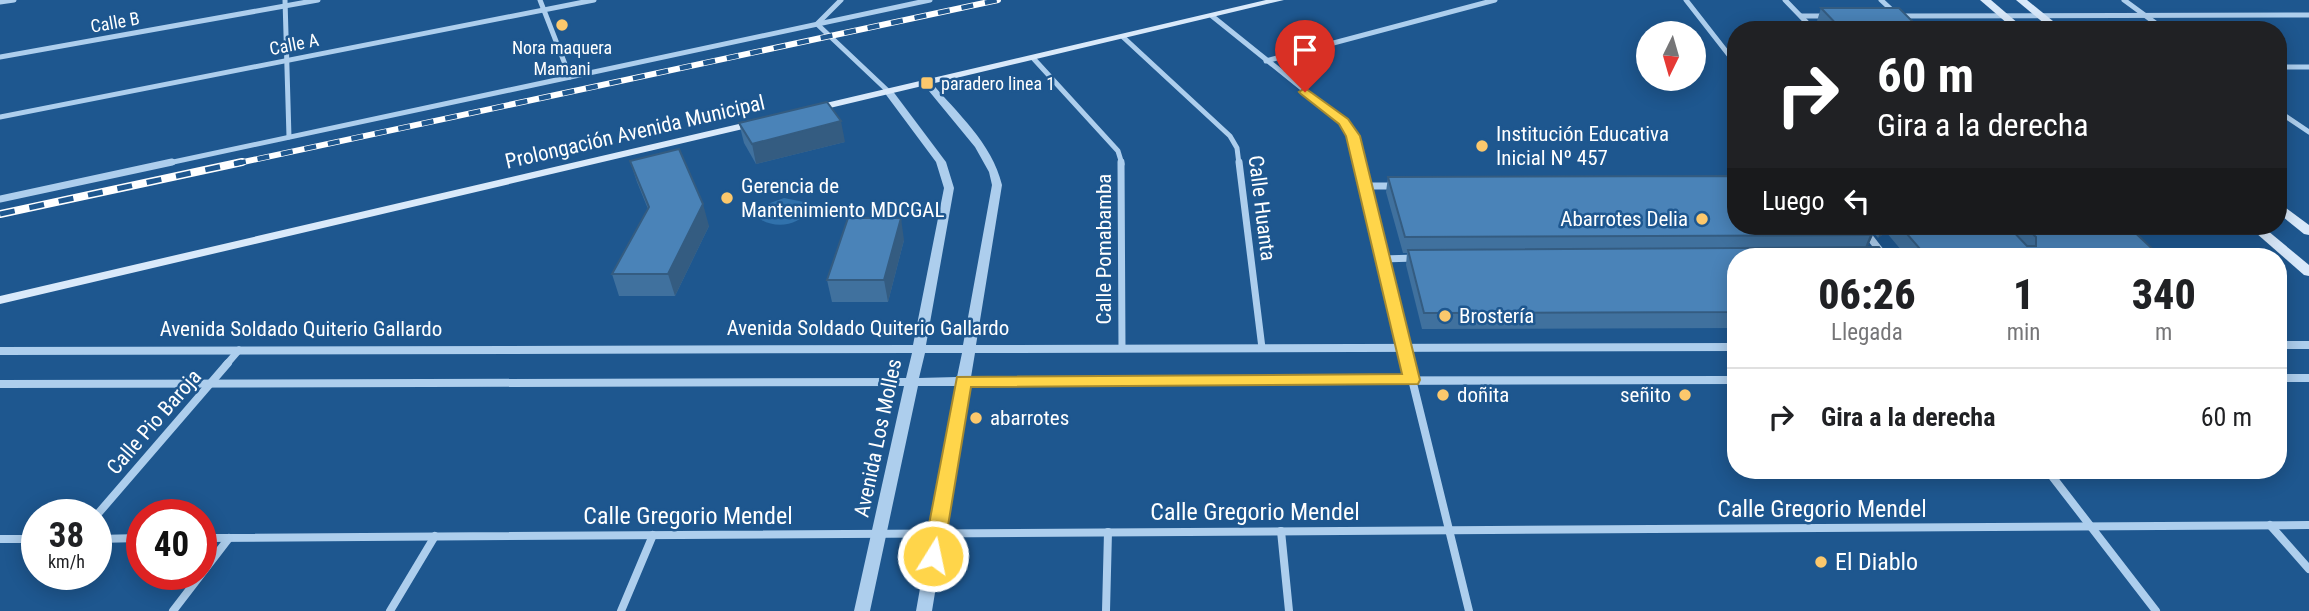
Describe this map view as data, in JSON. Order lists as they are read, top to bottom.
{
  "streets": {
    "main road": ["Prolongación Avenida Municipal"],
    "street": [
      "Calle B",
      "Calle A",
      "Calle Huanta",
      "Calle Pomabamba",
      "Avenida Soldado Quiterio Gallardo",
      "Calle Pio Baroja",
      "Avenida Los Molles",
      "Calle Gregorio Mendel"
    ]
  },
  "crossings": [
    ["Prolongación Avenida Municipal", "Calle Huanta"],
    ["Prolongación Avenida Municipal", "Calle Pomabamba"],
    ["Prolongación Avenida Municipal", "Avenida Los Molles"],
    ["Calle Huanta", "Avenida Soldado Quiterio Gallardo"],
    ["Calle Pomabamba", "Avenida Soldado Quiterio Gallardo"],
    ["Avenida Soldado Quiterio Gallardo", "Calle Pio Baroja"],
    ["Avenida Soldado Quiterio Gallardo", "Avenida Los Molles"],
    ["Avenida Los Molles", "Calle Gregorio Mendel"]
  ],
  "places": {
    "other": [
      "Nora maquera Mamani",
      "Institución Educativa Inicial Nº 457",
      "Gerencia de Mantenimiento MDCGAL",
      "Abarrotes Delia",
      "Brostería",
      "doñita",
      "señito",
      "abarrotes",
      "El Diablo"
    ],
    "transit": ["paradero linea 1"]
  },
  "north": "bottom",
  "page": {
    "turn": ["60 m", "Gira a la derecha"],
    "then": "Luego",
    "eta": [
      "06:26",
      "Llegada",
      "1",
      "min",
      "340",
      "m"
    ],
    "list": [
      {
        "name": "Gira a la derecha",
        "value": "60 m"
      }
    ],
    "speed": "38 km/h",
    "limit": "40"
  }
}
